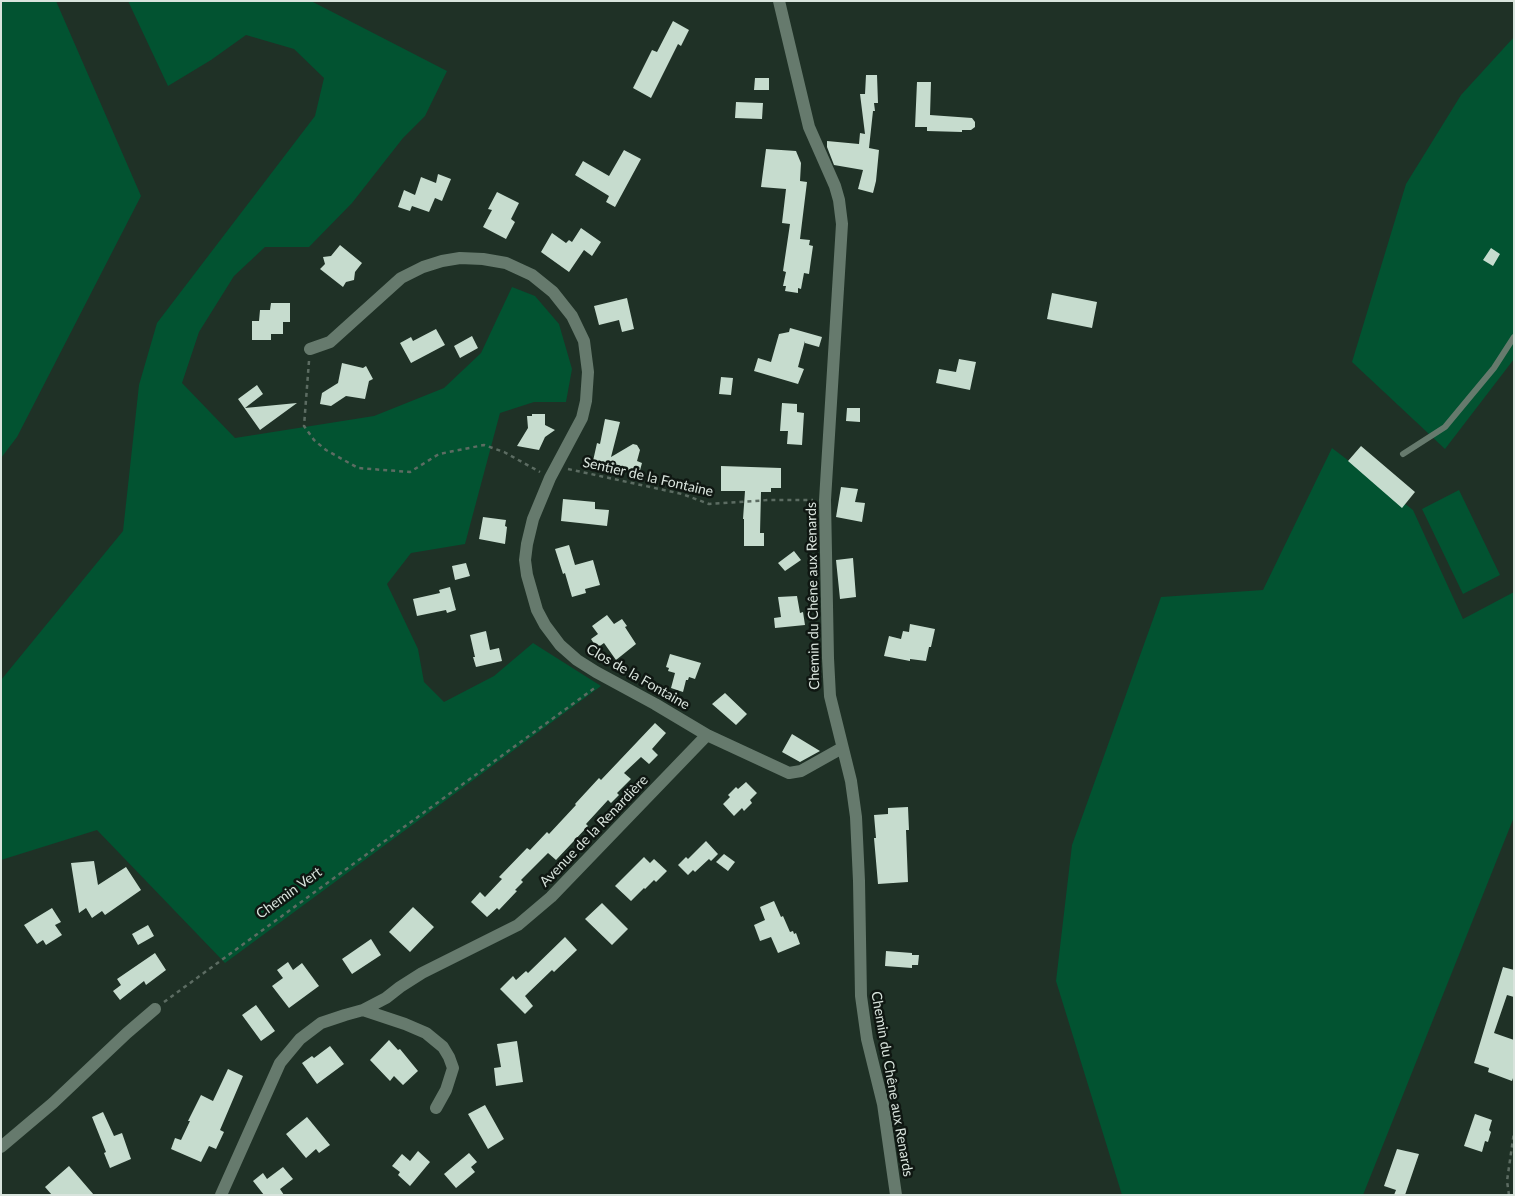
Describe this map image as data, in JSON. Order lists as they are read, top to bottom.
{
  "streets": {
    "street": ["Chemin du Chêne aux Renards", "Clos de la Fontaine", "Avenue de la Renardière"],
    "path": ["Sentier de la Fontaine", "Chemin Vert"]
  },
  "crossings": [
    ["Sentier de la Fontaine", "Chemin du Chêne aux Renards"],
    ["Sentier de la Fontaine", "Clos de la Fontaine"],
    ["Clos de la Fontaine", "Avenue de la Renardière"],
    ["Clos de la Fontaine", "Chemin Vert"]
  ]
}
